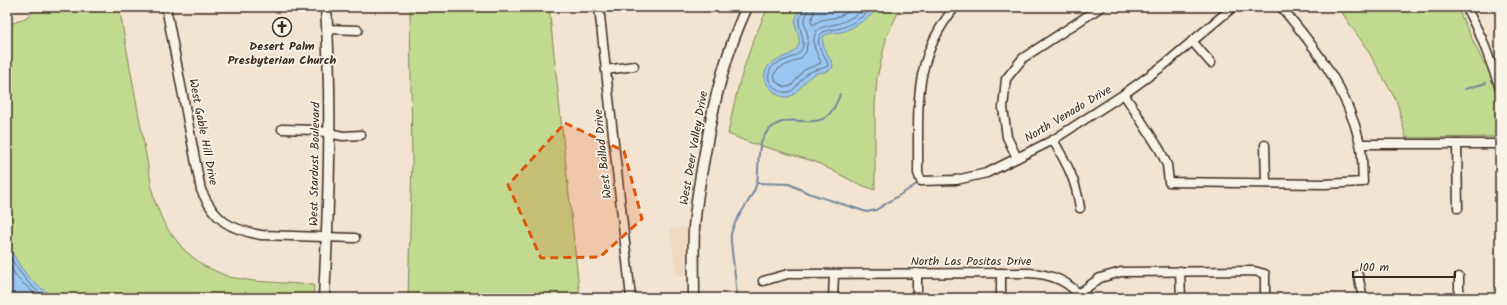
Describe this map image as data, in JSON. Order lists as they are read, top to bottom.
{
  "streets": {
    "street": [
      "North Venado Drive",
      "West Gable Hill Drive",
      "West Deer Valley Drive",
      "West Ballad Drive",
      "West Stardust Boulevard",
      "North Las Positas Drive"
    ]
  },
  "crossings": [
    ["West Gable Hill Drive", "West Stardust Boulevard"]
  ],
  "places": {
    "church": ["Desert Palm Presbyterian Church"]
  },
  "scale_bar": "100 m"
}
